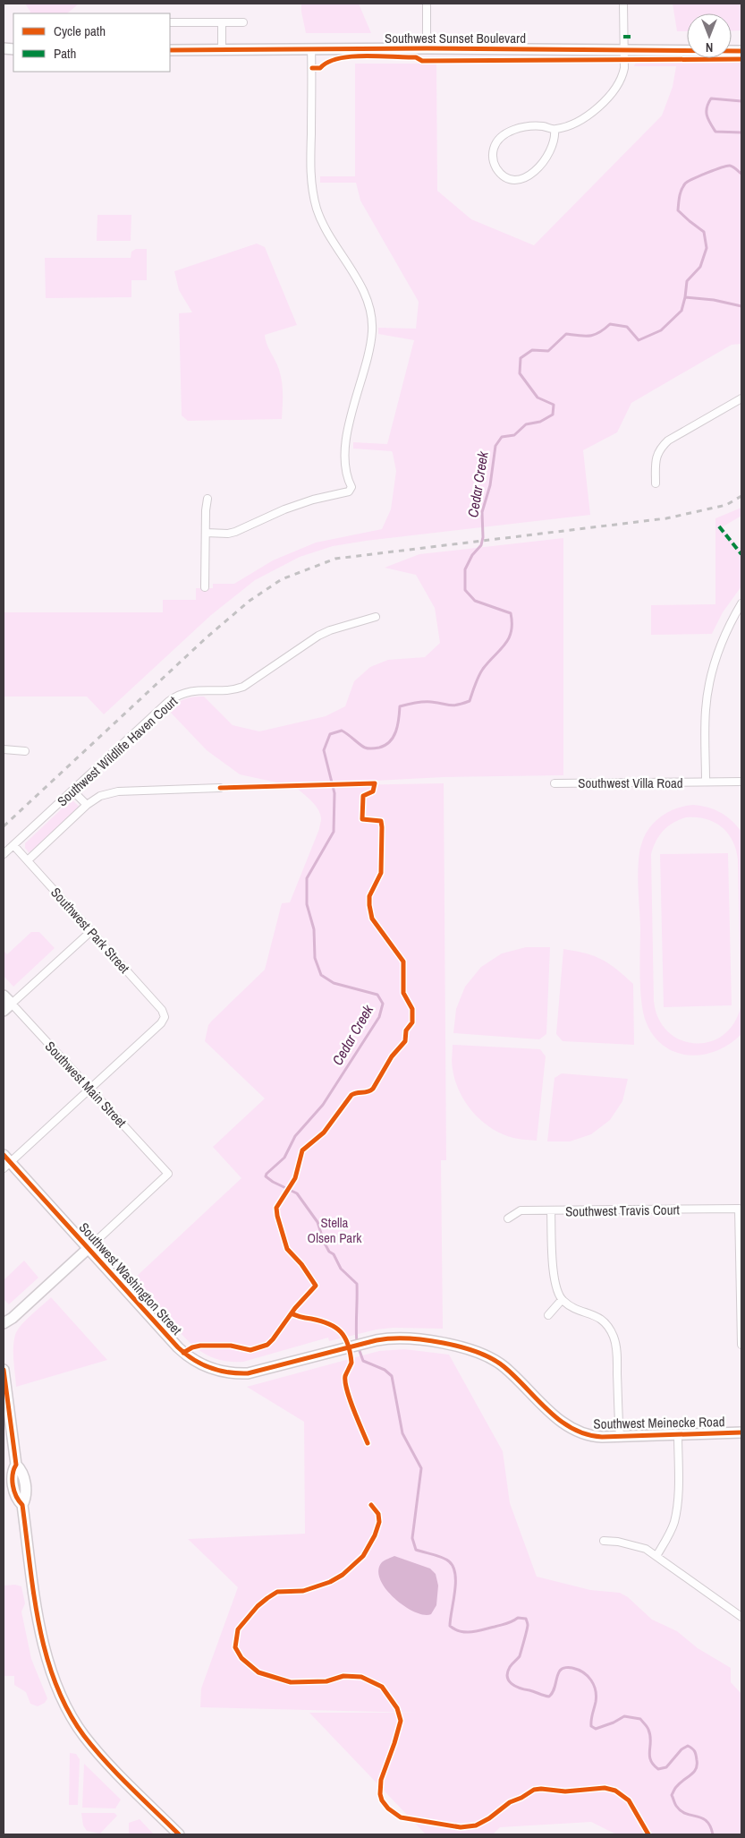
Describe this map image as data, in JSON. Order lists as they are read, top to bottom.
{
  "streets": {
    "main road": [
      "Southwest Sunset Boulevard",
      "Southwest Main Street",
      "Southwest Washington Street",
      "Southwest Meinecke Road"
    ],
    "street": [
      "Southwest Wildlife Haven Court",
      "Southwest Villa Road",
      "Southwest Park Street",
      "Southwest Travis Court"
    ]
  },
  "crossings": [
    ["Southwest Wildlife Haven Court", "Southwest Park Street"],
    ["Southwest Park Street", "Southwest Main Street"],
    ["Southwest Main Street", "Southwest Washington Street"],
    ["Southwest Washington Street", "Southwest Meinecke Road"]
  ],
  "water": ["Cedar Creek"],
  "parks": ["Stella Olsen Park"],
  "legend": ["Cycle path", "Path"],
  "north": "bottom"
}
